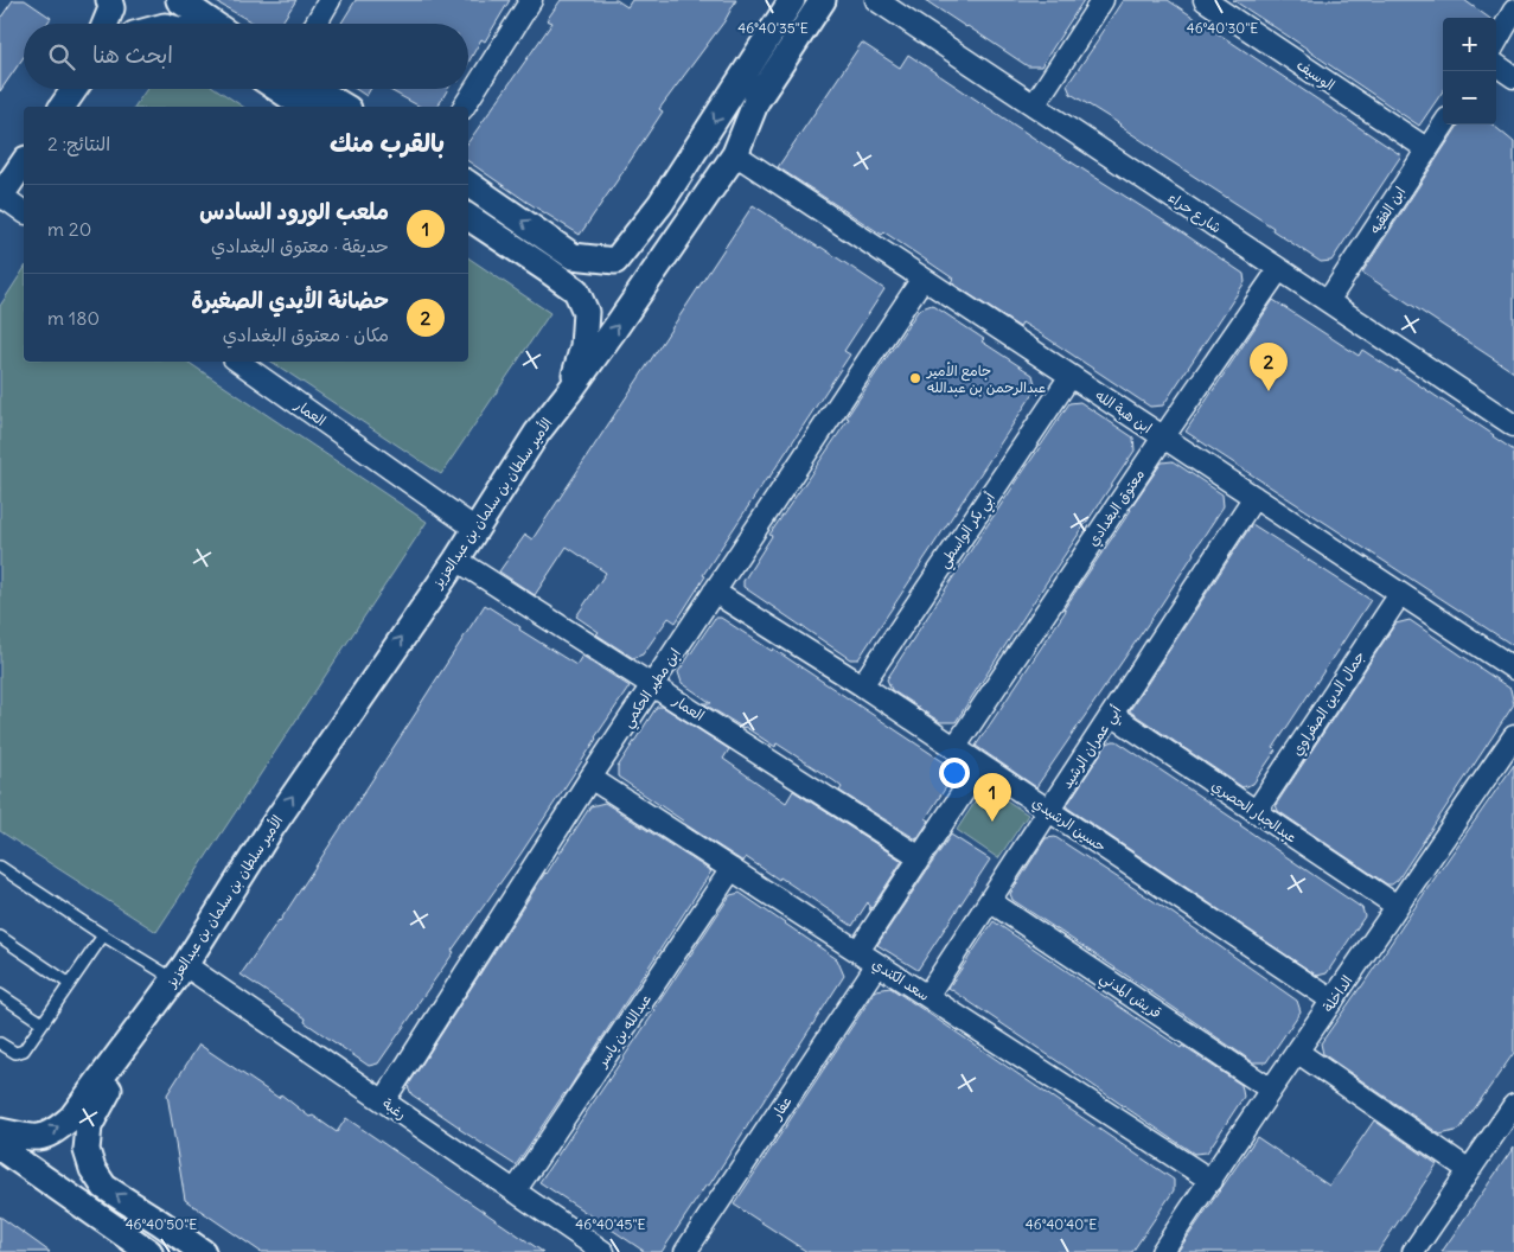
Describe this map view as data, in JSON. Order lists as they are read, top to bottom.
{
  "streets": {
    "street": [
      "الوسيف",
      "ابن الفقيه",
      "شارع حراء",
      "ابن هبة الله",
      "العمار",
      "الأمير سلطان بن سلمان بن عبدالعزيز",
      "معتوق البغدادي",
      "أبي بكر الواسطي",
      "ابن مطير الحكمي",
      "جمال الدين الصفراوي",
      "أبي عمران الرشيد",
      "عبدالجبار الحصري",
      "حسين الرشيدي",
      "سعد الكندي",
      "الداخلة",
      "قريش المدني",
      "عبدالله بن ياسر",
      "عفار",
      "رغبة"
    ]
  },
  "crossings": [
    ["الوسيف", "ابن الفقيه"],
    ["ابن الفقيه", "شارع حراء"],
    ["شارع حراء", "معتوق البغدادي"],
    ["ابن هبة الله", "الأمير سلطان بن سلمان بن عبدالعزيز"],
    ["ابن هبة الله", "معتوق البغدادي"],
    ["ابن هبة الله", "أبي بكر الواسطي"],
    ["ابن هبة الله", "ابن مطير الحكمي"],
    ["ابن هبة الله", "جمال الدين الصفراوي"],
    ["ابن هبة الله", "أبي عمران الرشيد"],
    ["العمار", "الأمير سلطان بن سلمان بن عبدالعزيز"],
    ["العمار", "ابن مطير الحكمي"],
    ["الأمير سلطان بن سلمان بن عبدالعزيز", "رغبة"],
    ["معتوق البغدادي", "حسين الرشيدي"],
    ["أبي بكر الواسطي", "حسين الرشيدي"],
    ["ابن مطير الحكمي", "حسين الرشيدي"],
    ["ابن مطير الحكمي", "سعد الكندي"],
    ["ابن مطير الحكمي", "رغبة"],
    ["جمال الدين الصفراوي", "عبدالجبار الحصري"],
    ["أبي عمران الرشيد", "عبدالجبار الحصري"],
    ["أبي عمران الرشيد", "حسين الرشيدي"],
    ["أبي عمران الرشيد", "سعد الكندي"],
    ["أبي عمران الرشيد", "قريش المدني"],
    ["عبدالجبار الحصري", "الداخلة"],
    ["حسين الرشيدي", "الداخلة"],
    ["سعد الكندي", "الداخلة"],
    ["سعد الكندي", "عبدالله بن ياسر"],
    ["سعد الكندي", "عفار"],
    ["الداخلة", "قريش المدني"],
    ["عبدالله بن ياسر", "رغبة"]
  ],
  "one_way": ["الأمير سلطان بن سلمان بن عبدالعزيز"],
  "places": ["جامع الأمير عبدالرحمن بن عبدالله"],
  "page": {
    "map_buttons": ["+", "−"],
    "search": "ابحث هنا",
    "heading": ["بالقرب منك", "النتائج: 2"],
    "list": [
      {
        "mark": "1",
        "name": "ملعب الورود السادس",
        "note": "حديقة · معتوق البغدادي",
        "value": "20 m"
      },
      {
        "mark": "2",
        "name": "حضانة الأيدي الصغيرة",
        "note": "مكان · معتوق البغدادي",
        "value": "180 m"
      }
    ],
    "pins": ["2", "1"]
  },
  "coordinates": [
    "46°40'30\"E",
    "46°40'35\"E",
    "46°40'50\"E",
    "46°40'45\"E",
    "46°40'40\"E"
  ]
}
